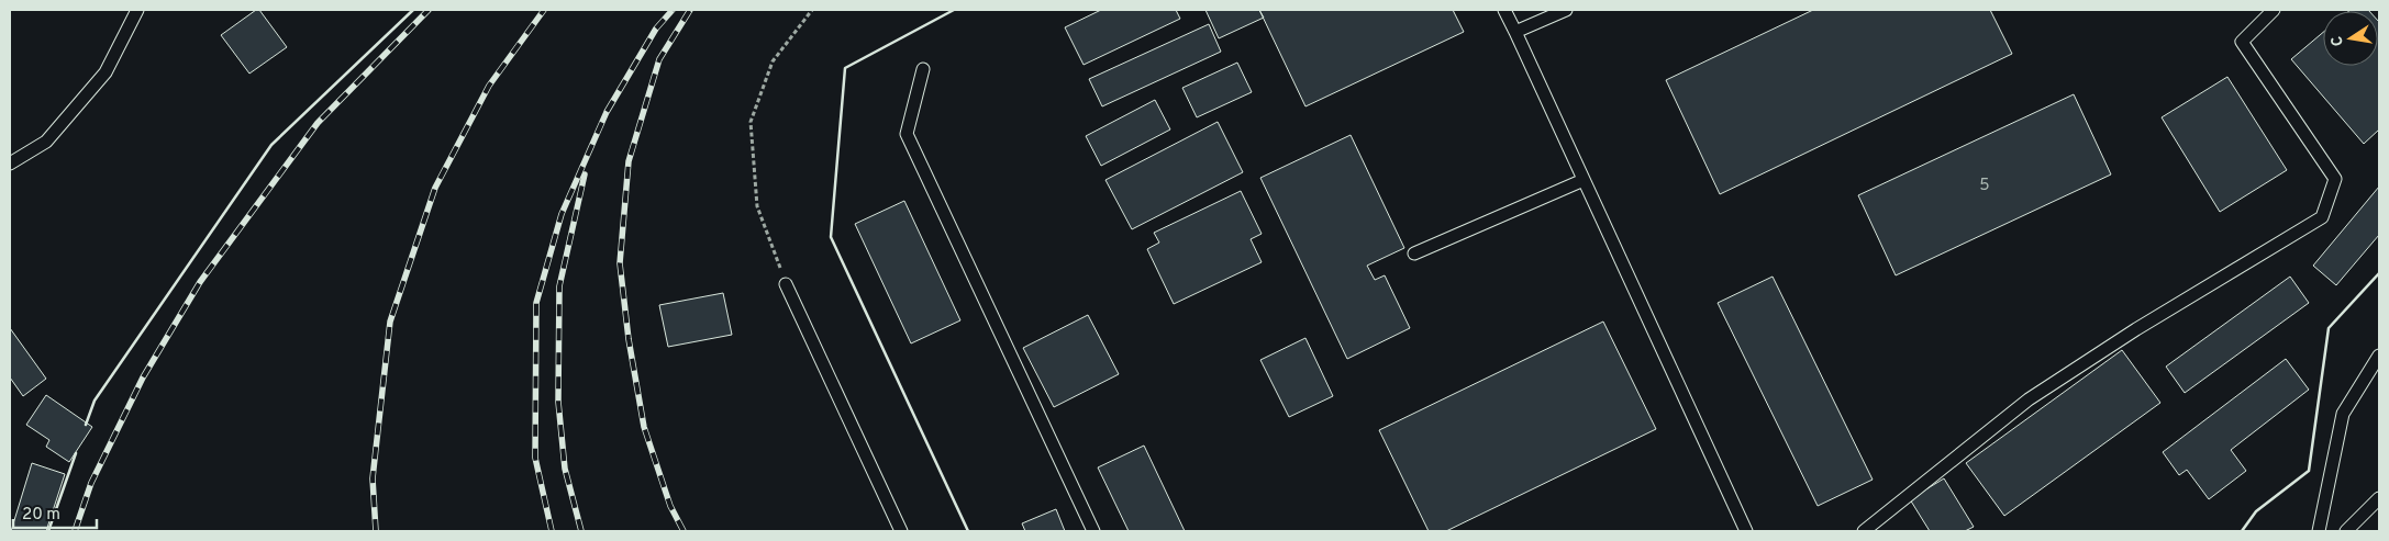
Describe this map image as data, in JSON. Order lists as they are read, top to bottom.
{
  "house_numbers": ["5"],
  "scale_bar": "20 m",
  "north": "left"
}
